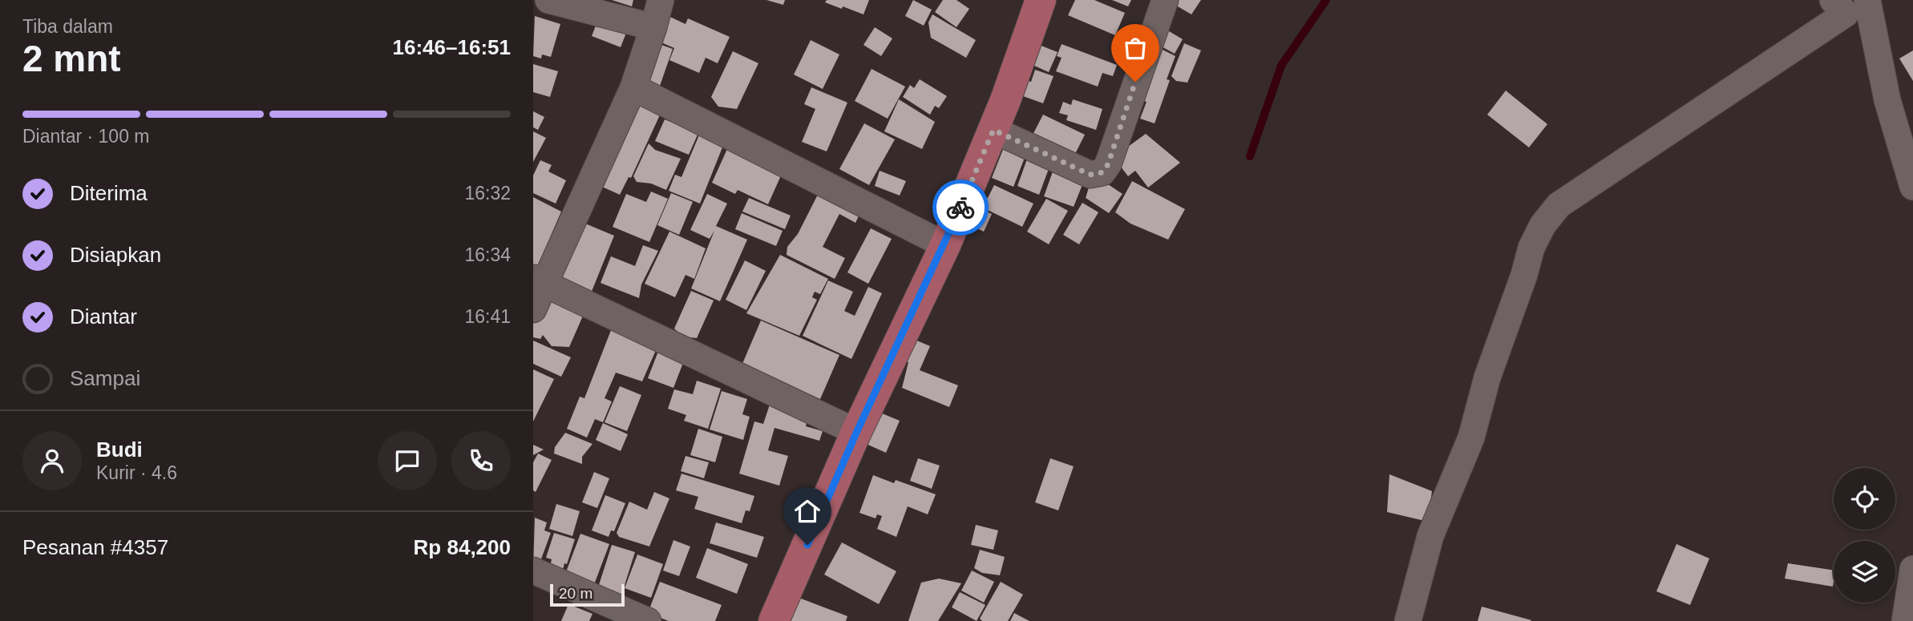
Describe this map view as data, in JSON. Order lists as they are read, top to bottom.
{
  "scale_bar": "20 m",
  "page": {
    "heading": ["2 mnt", "Tiba dalam", "16:46–16:51"],
    "panel": [
      "Budi",
      "Kurir · 4.6",
      "Pesanan #4357",
      "Rp 84,200"
    ],
    "bar": "Diantar · 100 m",
    "list": [
      ["Diterima", "16:32"],
      ["Disiapkan", "16:34"],
      ["Diantar", "16:41"],
      "Sampai"
    ],
    "scale": "20 m"
  }
}
